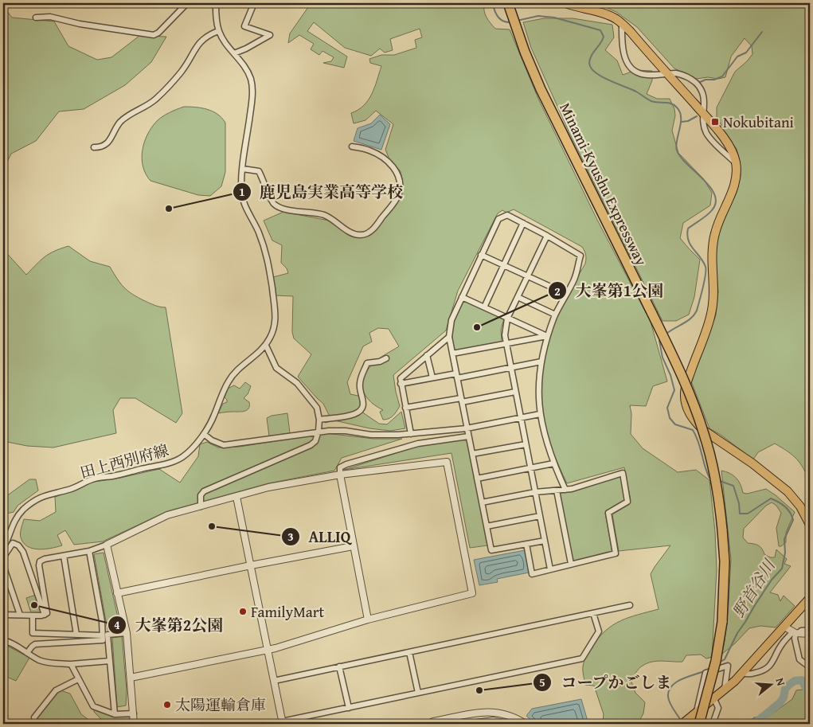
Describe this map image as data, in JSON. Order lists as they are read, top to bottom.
{
  "streets": {
    "highway": ["Minami-Kyushu Expressway"],
    "street": ["田上西別府線"]
  },
  "water": ["野首谷川"],
  "places": {
    "transit": ["Nokubitani"],
    "other": [
      "鹿児島実業高等学校",
      "大峯第1公園",
      "ALLIQ",
      "大峯第2公園",
      "FamilyMart",
      "コープかごしま",
      "太陽運輸倉庫"
    ]
  },
  "north": "right"
}
